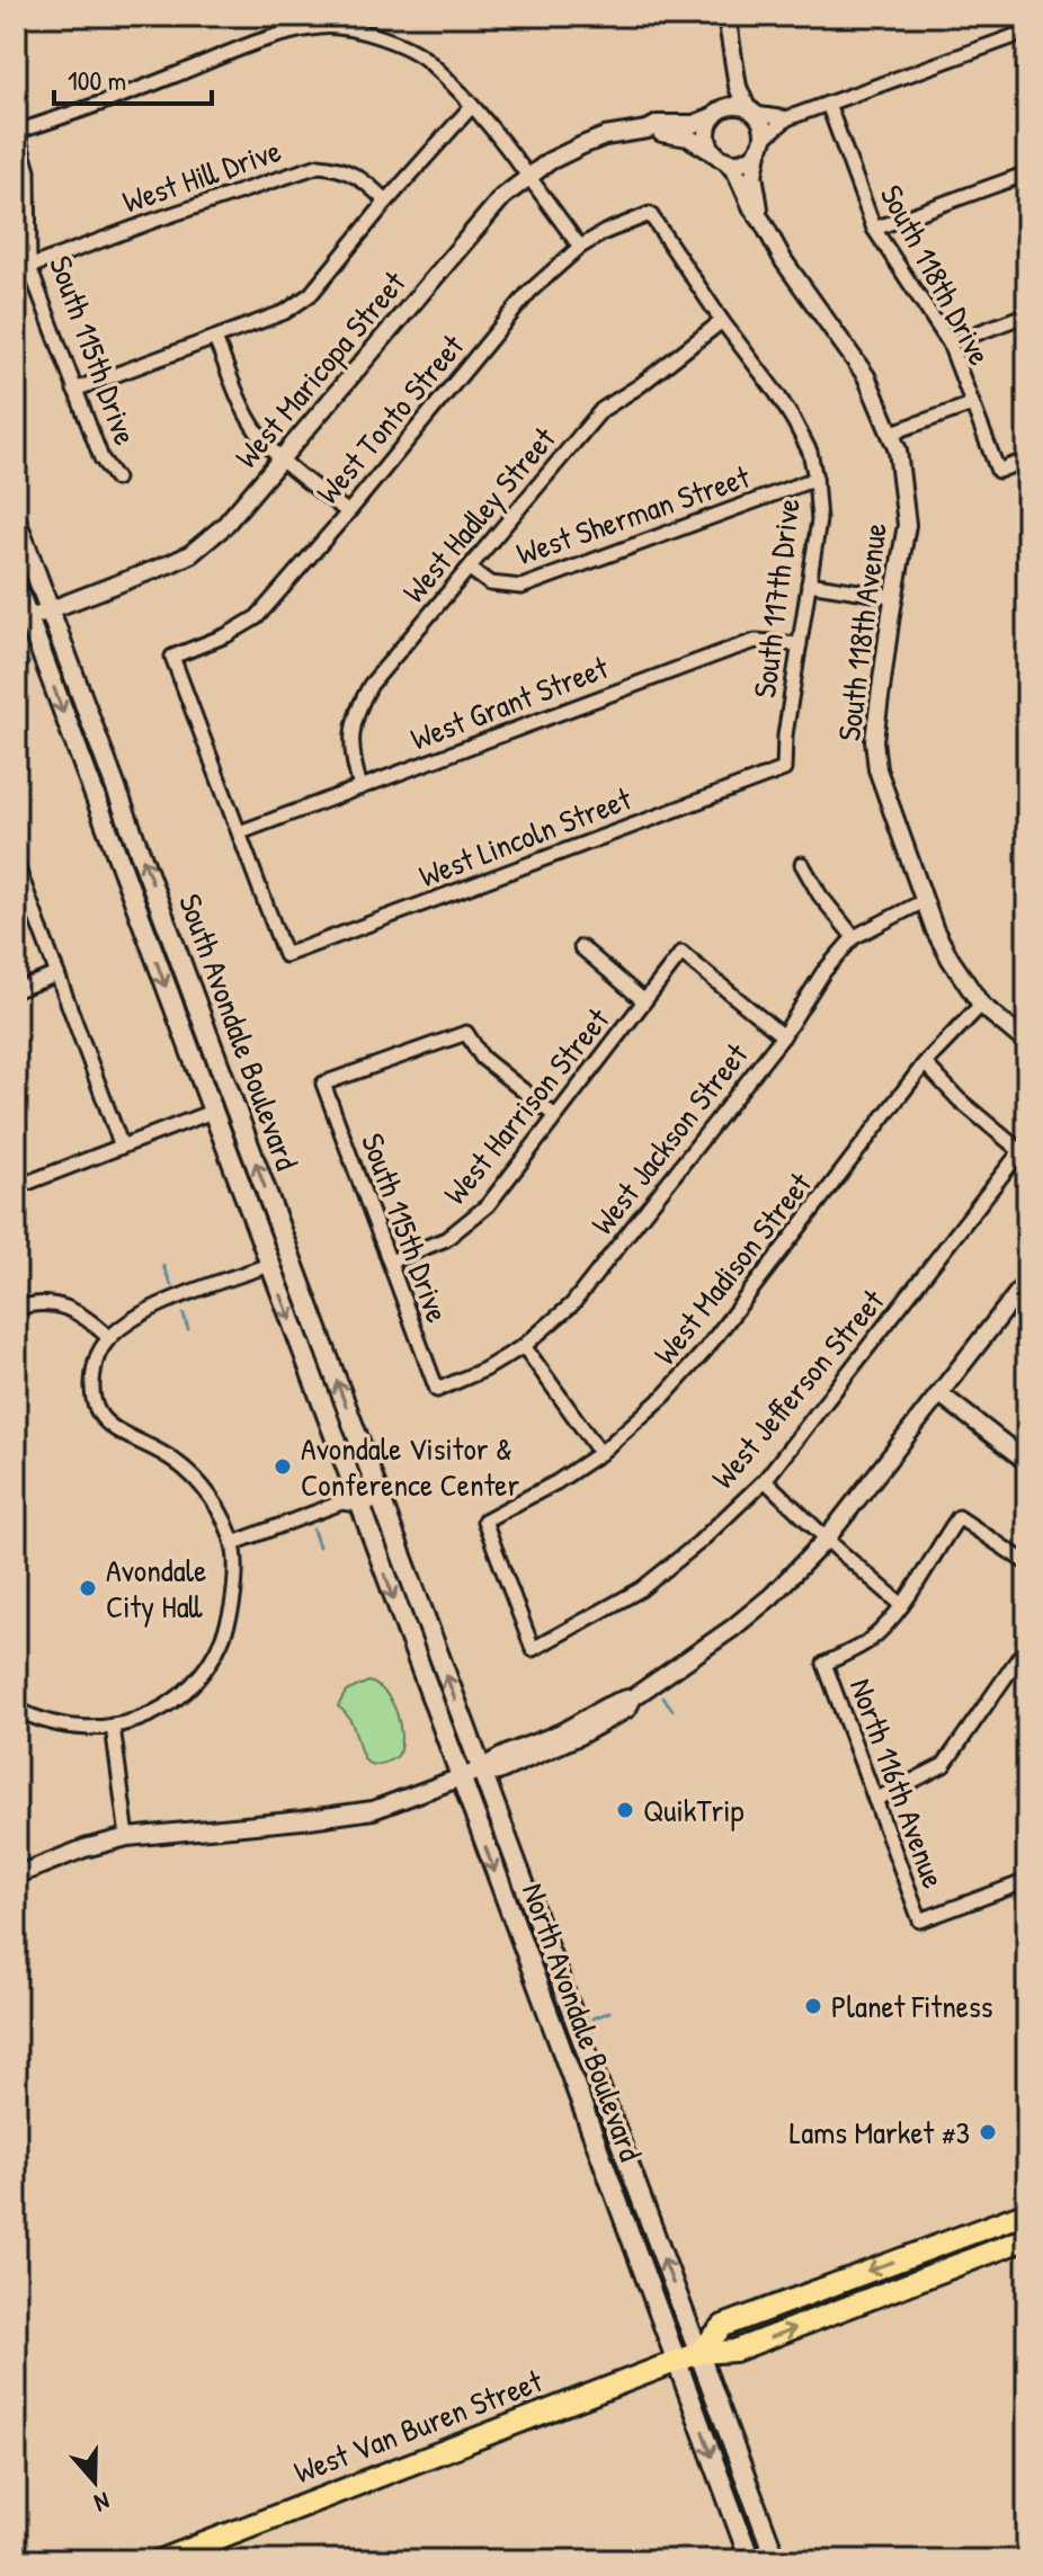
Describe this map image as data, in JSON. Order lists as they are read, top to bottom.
{
  "streets": {
    "main road": ["South Avondale Boulevard", "North Avondale Boulevard", "West Van Buren Street"],
    "street": [
      "West Hill Drive",
      "South 118th Drive",
      "South 115th Drive",
      "West Maricopa Street",
      "West Tonto Street",
      "West Hadley Street",
      "West Sherman Street",
      "South 117th Drive",
      "South 118th Avenue",
      "West Grant Street",
      "West Lincoln Street",
      "West Harrison Street",
      "West Jackson Street",
      "West Madison Street",
      "West Jefferson Street",
      "North 116th Avenue"
    ]
  },
  "crossings": [
    ["West Hill Drive", "South 115th Drive"],
    ["South 115th Drive", "West Harrison Street"],
    ["South 115th Drive", "West Jackson Street"],
    ["West Maricopa Street", "South 118th Avenue"],
    ["West Maricopa Street", "South Avondale Boulevard"],
    ["West Tonto Street", "South 117th Drive"],
    ["West Tonto Street", "West Grant Street"],
    ["West Tonto Street", "West Lincoln Street"],
    ["West Hadley Street", "West Sherman Street"],
    ["West Hadley Street", "South 117th Drive"],
    ["West Hadley Street", "West Grant Street"],
    ["West Sherman Street", "South 117th Drive"],
    ["South 117th Drive", "West Grant Street"],
    ["South 117th Drive", "West Lincoln Street"],
    ["South 118th Avenue", "West Jackson Street"],
    ["South 118th Avenue", "West Madison Street"],
    ["West Grant Street", "West Lincoln Street"],
    ["South Avondale Boulevard", "North Avondale Boulevard"],
    ["West Harrison Street", "West Jackson Street"],
    ["West Madison Street", "West Jefferson Street"],
    ["North Avondale Boulevard", "West Van Buren Street"]
  ],
  "places": [
    "Avondale Visitor & Conference Center",
    "Avondale City Hall",
    "QuikTrip",
    "Planet Fitness",
    "Lams Market #3"
  ],
  "scale_bar": "100 m",
  "north": "bottom"
}
